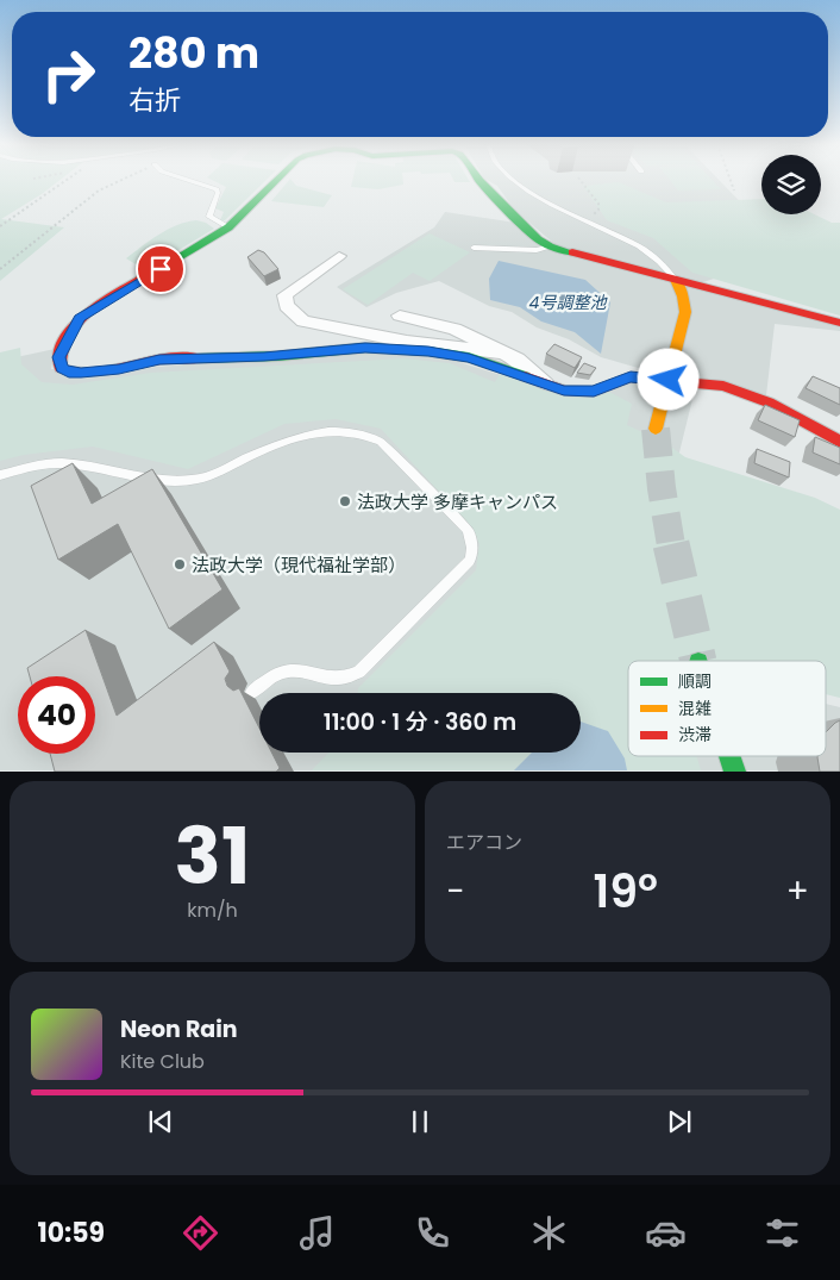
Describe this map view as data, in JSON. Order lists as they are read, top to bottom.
{
  "water": ["4号調整池"],
  "places": ["法政大学 多摩キャンパス", "法政大学（現代福祉学部）"],
  "legend": ["順調", "混雑", "渋滞"],
  "page": {
    "turn": ["280 m", "右折"],
    "limit": "40",
    "trip": "11:00 · 1 分 · 360 m",
    "tile": [
      ["31", "km/h"],
      "エアコン"
    ],
    "heat": ["−", "19°", "+"],
    "song": ["Neon Rain", "Kite Club"],
    "tabs": "10:59"
  }
}
